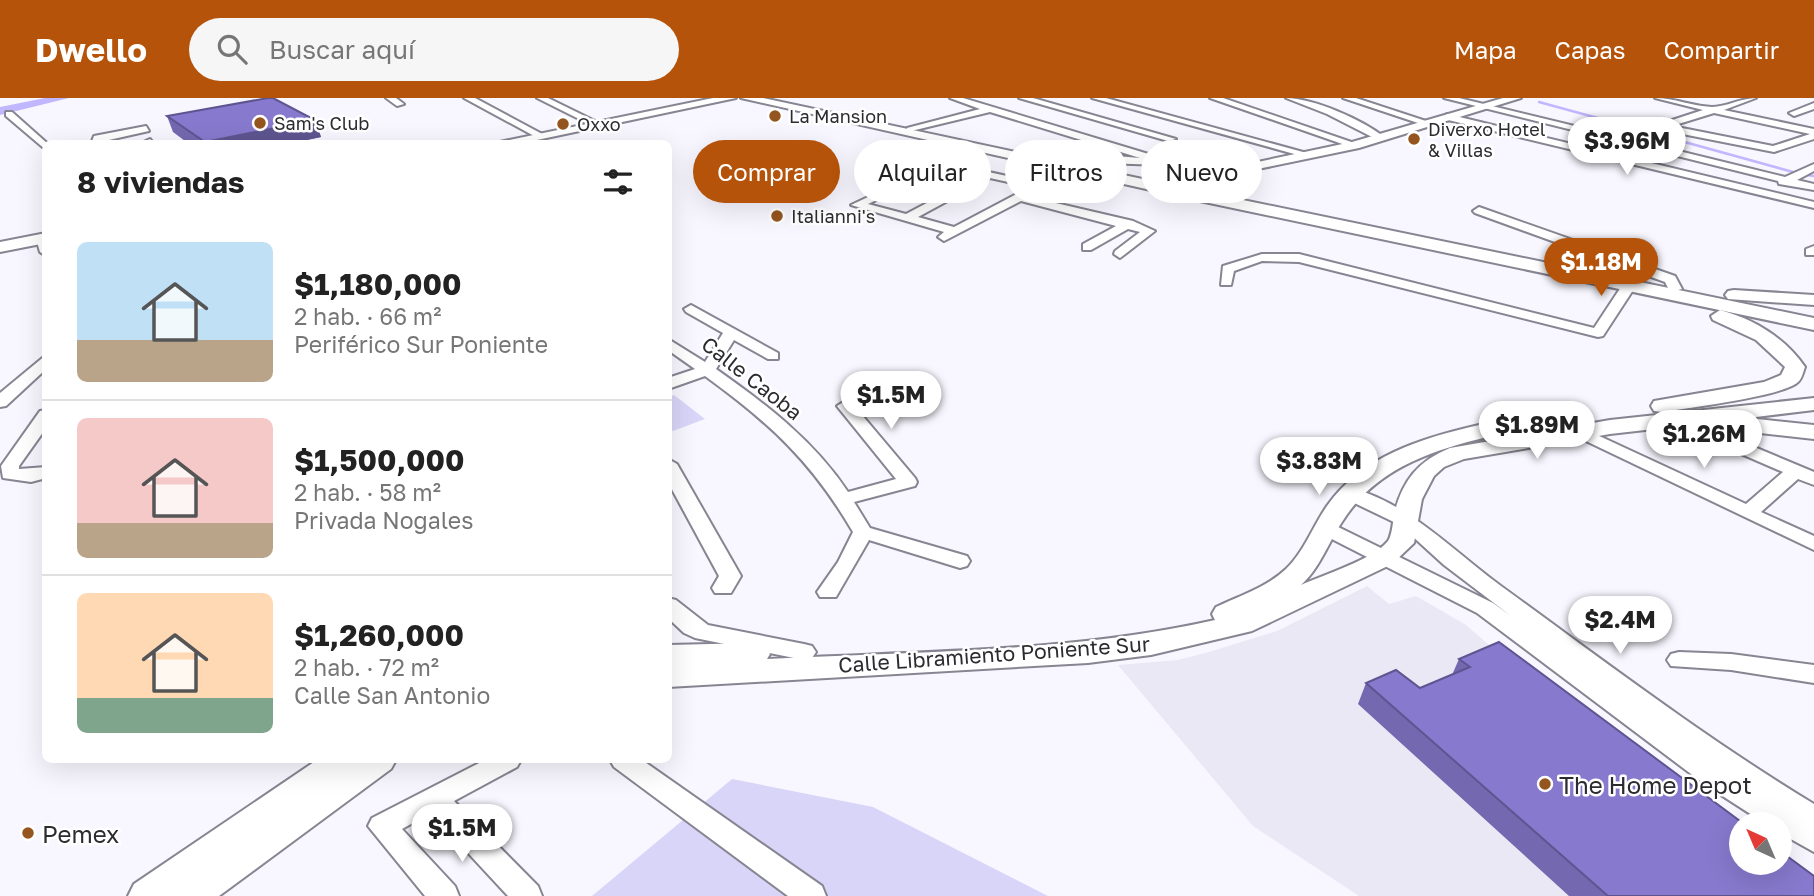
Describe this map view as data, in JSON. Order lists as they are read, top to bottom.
{
  "streets": {
    "main road": ["Calle Libramiento Poniente Sur"],
    "street": ["Calle Caoba"]
  },
  "places": [
    "La Mansion",
    "Sam's Club",
    "Oxxo",
    "Diverxo Hotel & Villas",
    "Italianni's",
    "The Home Depot",
    "Pemex"
  ],
  "north": "top left",
  "page": {
    "header": "Dwello",
    "search": "Buscar aquí",
    "nav": ["Mapa", "Capas", "Compartir"],
    "price": [
      "$3.96M",
      "$1.18M",
      "$1.5M",
      "$1.89M",
      "$1.26M",
      "$3.83M",
      "$2.4M",
      "$1.5M"
    ],
    "chip": [
      "Comprar",
      "Alquilar",
      "Filtros",
      "Nuevo"
    ],
    "heading": "8 viviendas",
    "list": [
      {
        "name": "$1,180,000",
        "note": "2 hab. · 66 m² · Periférico Sur Poniente"
      },
      {
        "name": "$1,500,000",
        "note": "2 hab. · 58 m² · Privada Nogales"
      },
      {
        "name": "$1,260,000",
        "note": "2 hab. · 72 m² · Calle San Antonio"
      }
    ]
  }
}
